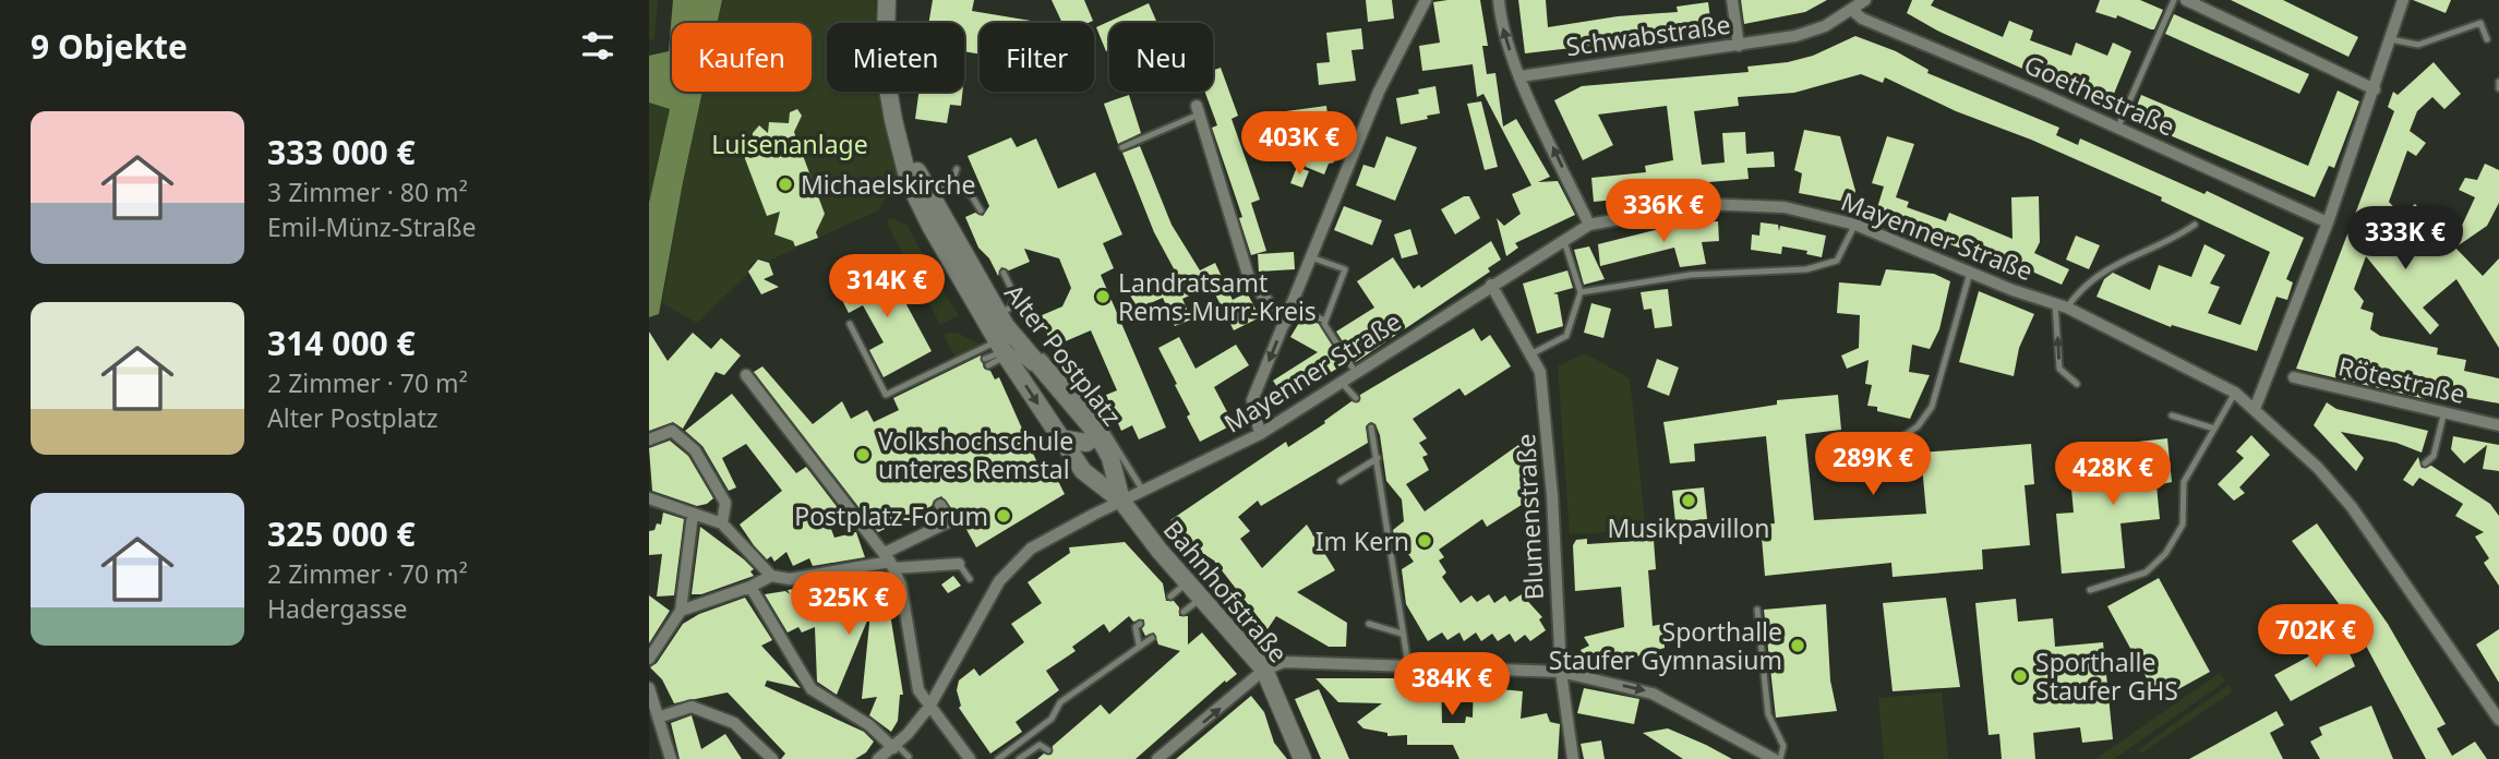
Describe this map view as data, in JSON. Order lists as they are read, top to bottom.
{
  "streets": {
    "street": [
      "Schwabstraße",
      "Goethestraße",
      "Mayenner Straße",
      "Alter Postplatz",
      "Rötestraße",
      "Blumenstraße",
      "Bahnhofstraße"
    ]
  },
  "crossings": [
    ["Schwabstraße", "Goethestraße"],
    ["Mayenner Straße", "Alter Postplatz"],
    ["Mayenner Straße", "Blumenstraße"],
    ["Mayenner Straße", "Bahnhofstraße"],
    ["Alter Postplatz", "Bahnhofstraße"]
  ],
  "parks": ["Luisenanlage"],
  "places": [
    "Michaelskirche",
    "Landratsamt Rems-Murr-Kreis",
    "Volkshochschule unteres Remstal",
    "Musikpavillon",
    "Postplatz-Forum",
    "Im Kern",
    "Sporthalle Staufer Gymnasium",
    "Sporthalle Staufer GHS"
  ],
  "page": {
    "heading": "9 Objekte",
    "chip": [
      "Kaufen",
      "Mieten",
      "Filter",
      "Neu"
    ],
    "list": [
      {
        "name": "333 000 €",
        "note": "3 Zimmer · 80 m² · Emil-Münz-Straße"
      },
      {
        "name": "314 000 €",
        "note": "2 Zimmer · 70 m² · Alter Postplatz"
      },
      {
        "name": "325 000 €",
        "note": "2 Zimmer · 70 m² · Hadergasse"
      }
    ],
    "price": [
      "403K €",
      "336K €",
      "333K €",
      "314K €",
      "289K €",
      "428K €",
      "325K €",
      "702K €",
      "384K €"
    ]
  }
}
